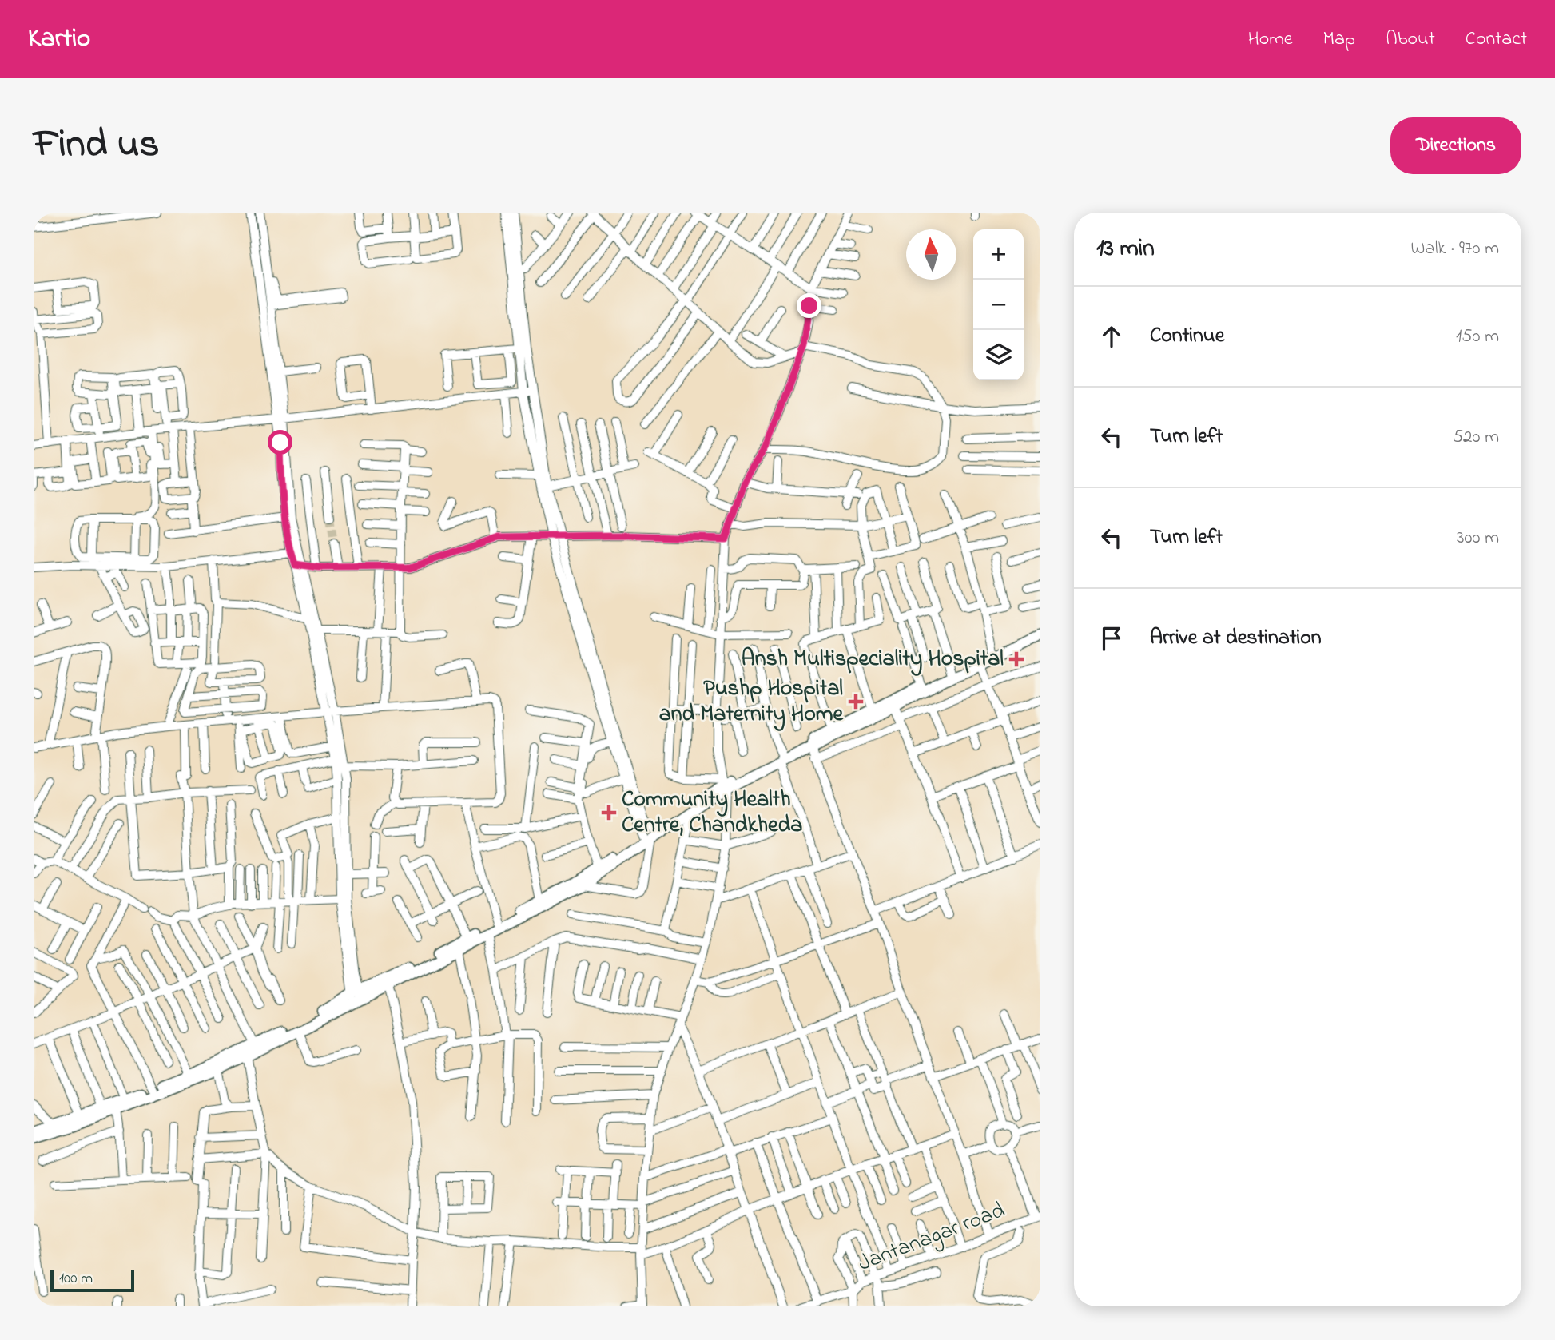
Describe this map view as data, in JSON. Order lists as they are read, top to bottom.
{
  "streets": {
    "street": ["Jantanagar road"]
  },
  "places": {
    "health": ["Ansh Multispeciality Hospital", "Pushp Hospital and Maternity Home", "Community Health Centre, Chandkheda"]
  },
  "scale_bar": "100 m",
  "north": "top",
  "page": {
    "header": "Kartio",
    "nav": [
      "Home",
      "Map",
      "About",
      "Contact"
    ],
    "title": "Find us",
    "buttons": "Directions",
    "heading": ["13 min", "Walk · 970 m"],
    "map_buttons": ["+", "−"],
    "list": [
      ["Continue", "150 m"],
      ["Turn left", "520 m"],
      ["Turn left", "300 m"],
      "Arrive at destination"
    ],
    "scale": "100 m"
  }
}
